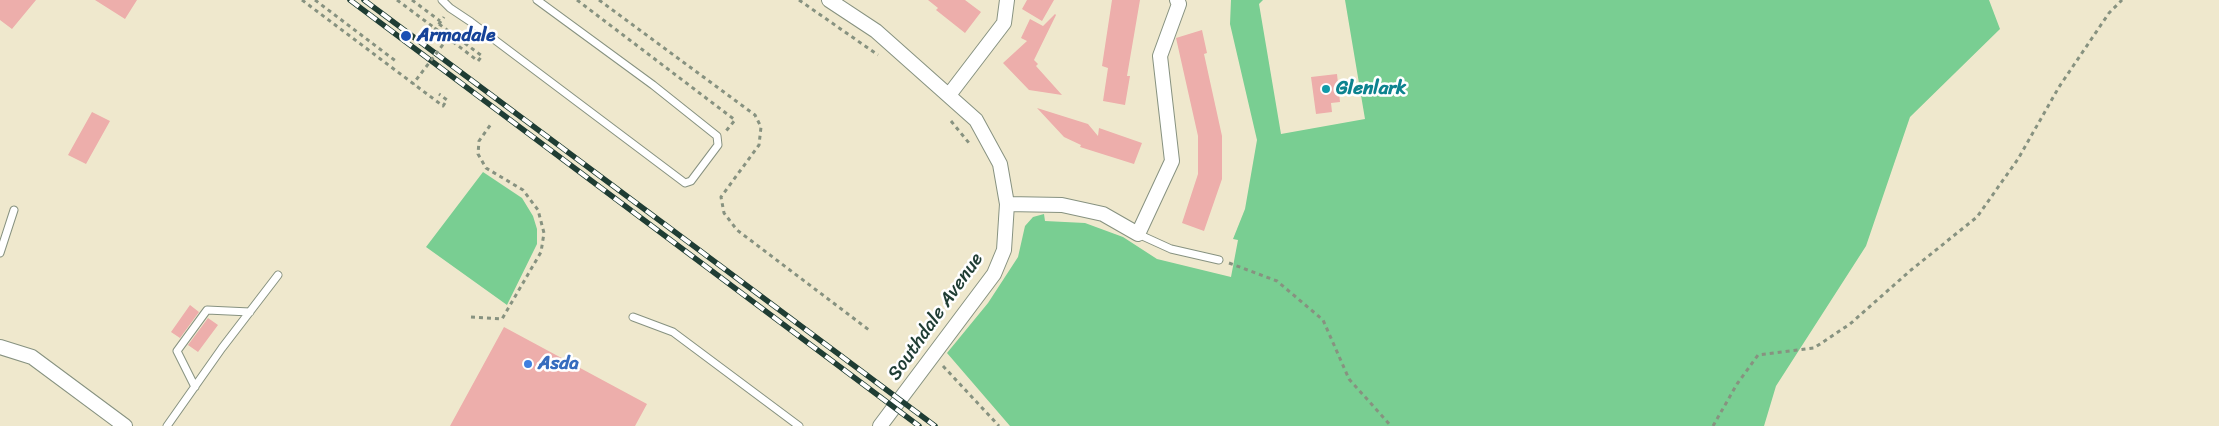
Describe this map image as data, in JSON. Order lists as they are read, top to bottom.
{
  "streets": {
    "street": ["Southdale Avenue"]
  },
  "places": ["Armadale", "Glenlark", "Asda"]
}
